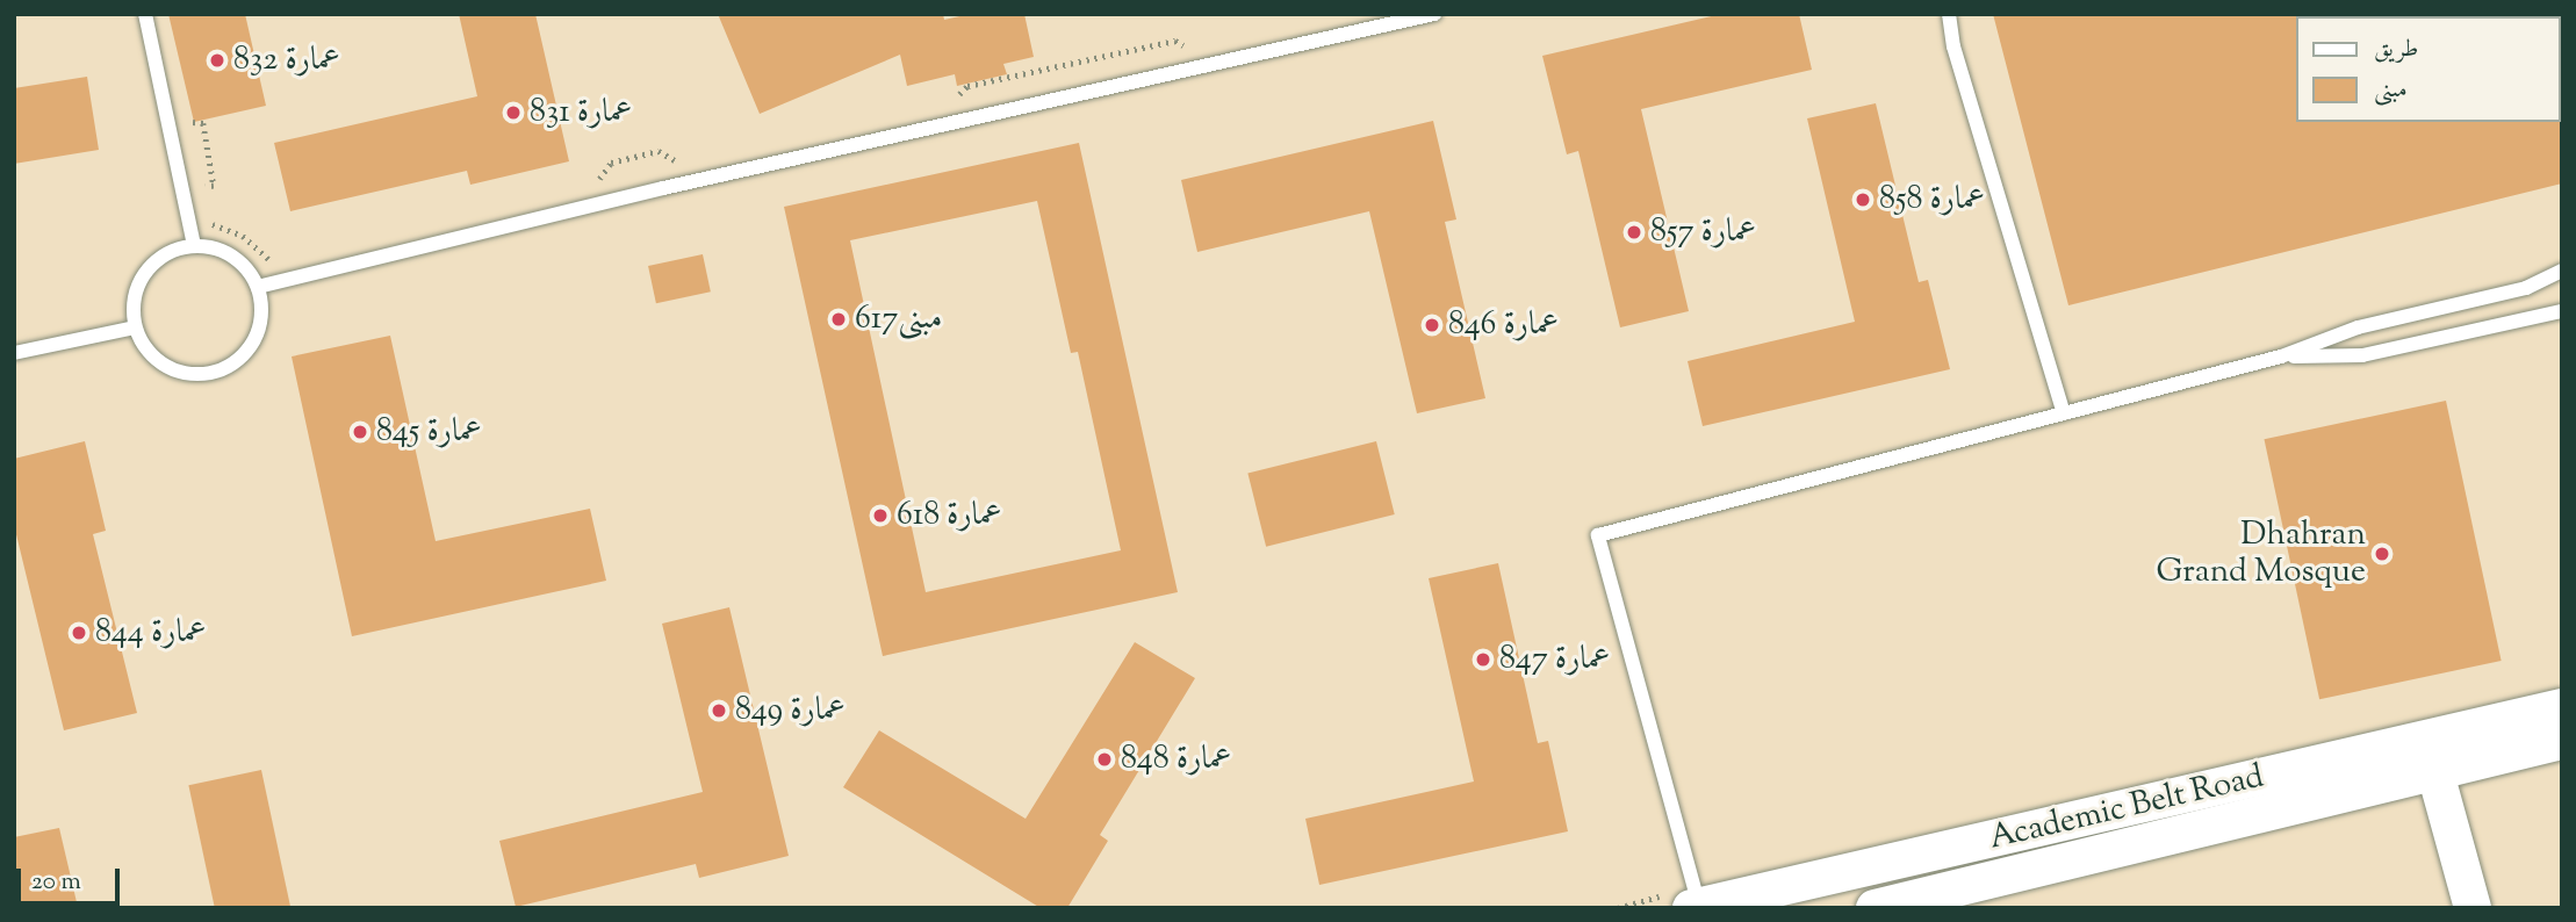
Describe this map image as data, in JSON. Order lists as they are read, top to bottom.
{
  "streets": {
    "street": ["Academic Belt Road"]
  },
  "places": [
    "عمارة 832",
    "عمارة 831",
    "عمارة 858",
    "عمارة 857",
    "مبنى617",
    "عمارة 846",
    "عمارة 845",
    "عمارة 618",
    "Dhahran Grand Mosque",
    "عمارة 844",
    "عمارة 847",
    "عمارة 849",
    "عمارة 848"
  ],
  "legend": ["طريق", "مبنى"],
  "scale_bar": "20 m"
}
